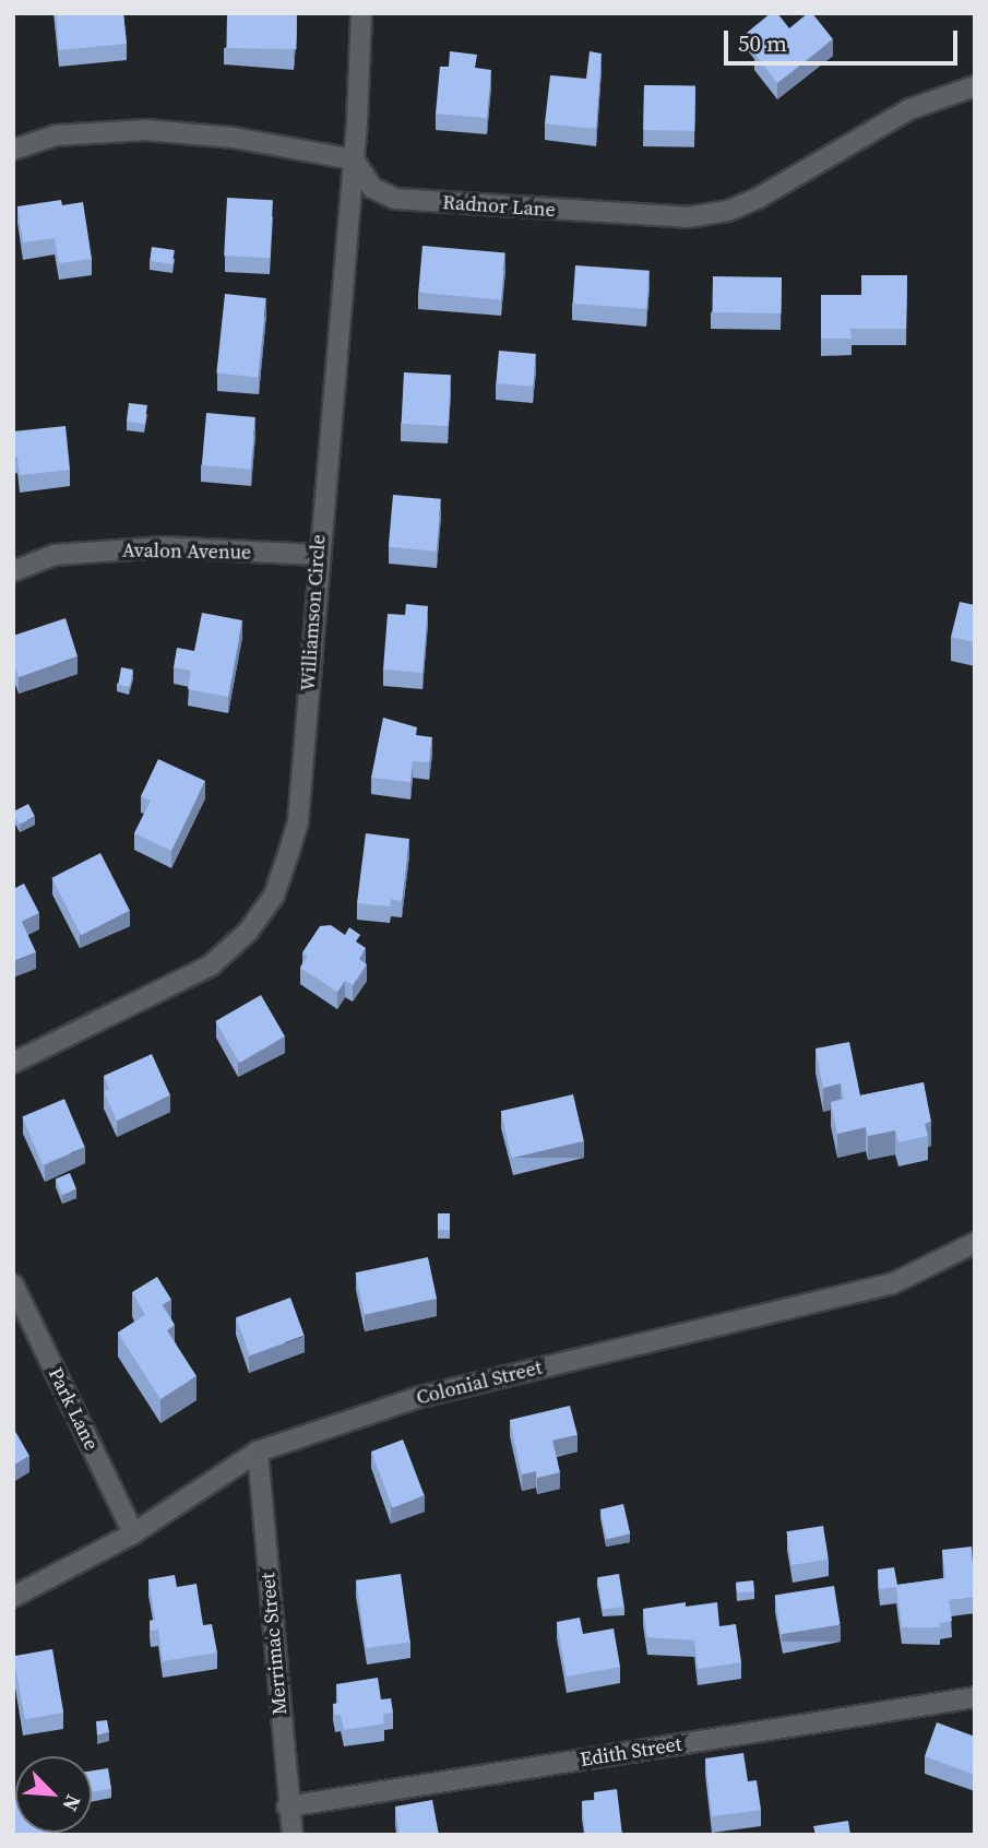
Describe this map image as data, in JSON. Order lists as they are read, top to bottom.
{
  "streets": {
    "street": [
      "Radnor Lane",
      "Avalon Avenue",
      "Williamson Circle",
      "Colonial Street",
      "Park Lane",
      "Merrimac Street",
      "Edith Street"
    ]
  },
  "crossings": [
    ["Radnor Lane", "Williamson Circle"],
    ["Avalon Avenue", "Williamson Circle"],
    ["Colonial Street", "Park Lane"],
    ["Colonial Street", "Merrimac Street"],
    ["Merrimac Street", "Edith Street"]
  ],
  "scale_bar": "50 m",
  "north": "bottom right"
}
